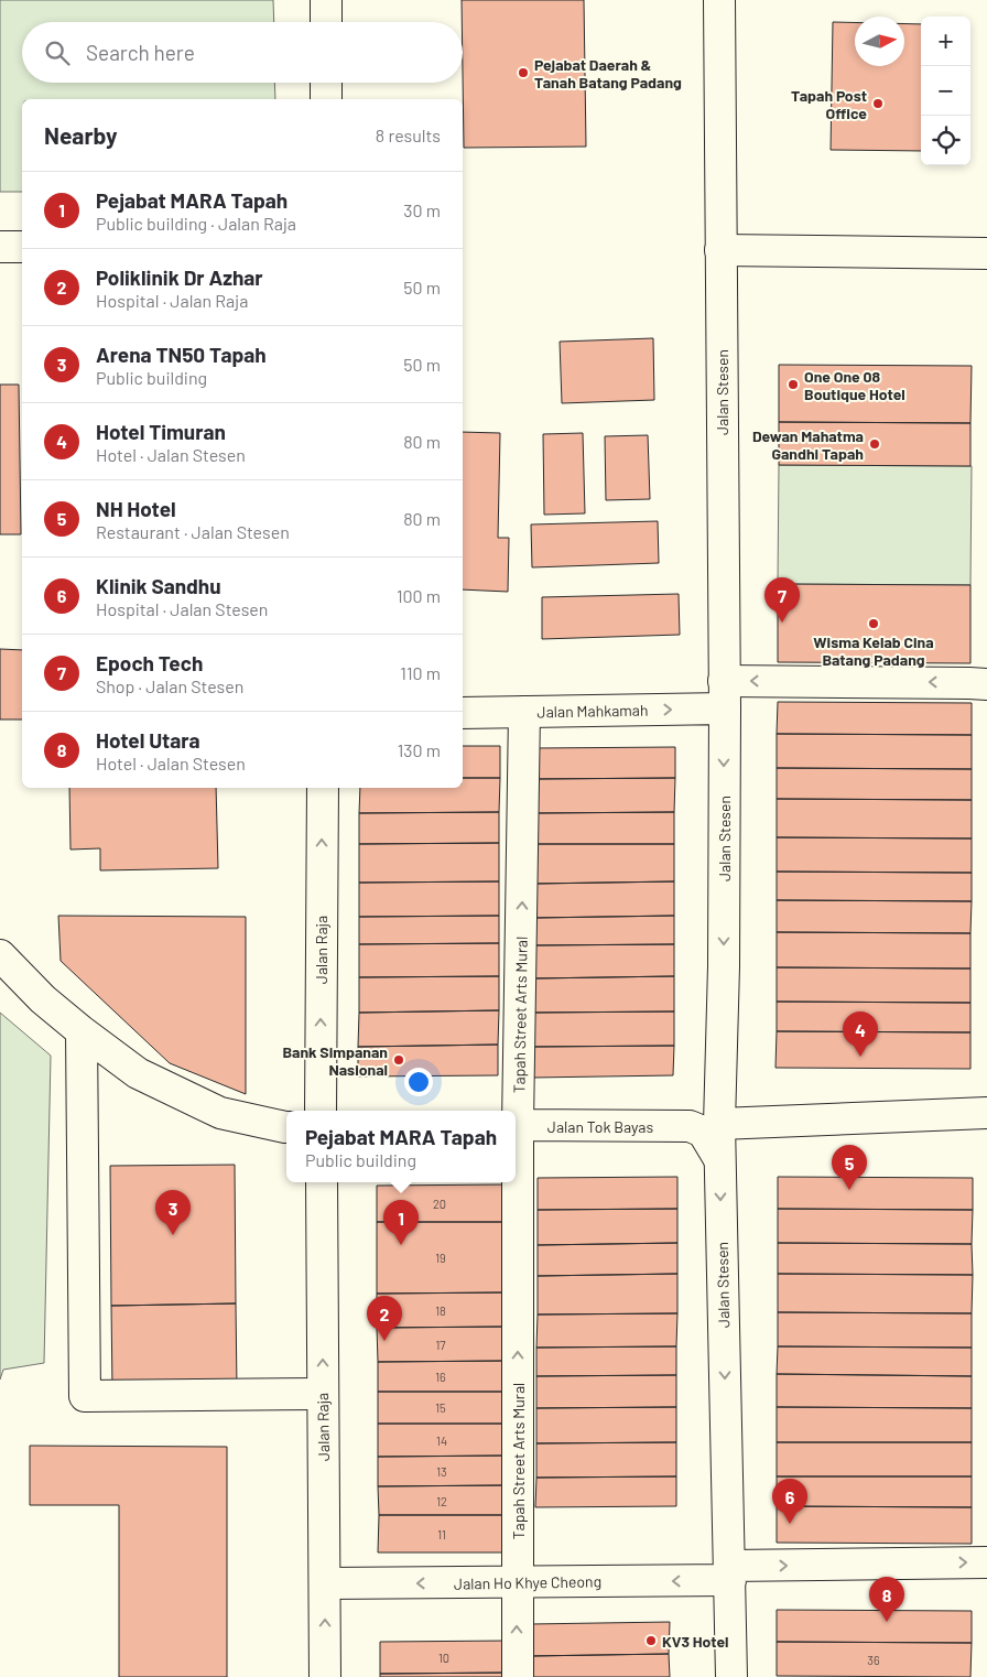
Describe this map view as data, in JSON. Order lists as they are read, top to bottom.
{
  "streets": {
    "main road": [
      "Jalan Stesen",
      "Jalan Mahkamah",
      "Jalan Raja",
      "Tapah Street Arts Mural",
      "Jalan Tok Bayas",
      "Jalan Ho Khye Cheong"
    ]
  },
  "crossings": [
    ["Jalan Stesen", "Jalan Mahkamah"],
    ["Jalan Stesen", "Jalan Tok Bayas"],
    ["Jalan Stesen", "Jalan Ho Khye Cheong"],
    ["Jalan Mahkamah", "Tapah Street Arts Mural"],
    ["Jalan Raja", "Jalan Ho Khye Cheong"],
    ["Tapah Street Arts Mural", "Jalan Ho Khye Cheong"]
  ],
  "one_way": ["Jalan Stesen", "Jalan Raja", "Tapah Street Arts Mural"],
  "places": [
    "Pejabat Daerah & Tanah Batang Padang",
    "Tapah Post Office",
    "One One 08 Boutique Hotel",
    "Dewan Mahatma Gandhi Tapah",
    "Wisma Kelab Cina Batang Padang",
    "Bank Simpanan Nasional",
    "KV3 Hotel"
  ],
  "house_numbers": [
    "20",
    "19",
    "18",
    "17",
    "16",
    "15",
    "14",
    "13",
    "12",
    "11",
    "10",
    "36"
  ],
  "north": "right",
  "page": {
    "map_buttons": ["+", "−"],
    "search": "Search here",
    "heading": ["Nearby", "8 results"],
    "list": [
      {
        "mark": "1",
        "name": "Pejabat MARA Tapah",
        "note": "Public building · Jalan Raja",
        "value": "30 m"
      },
      {
        "mark": "2",
        "name": "Poliklinik Dr Azhar",
        "note": "Hospital · Jalan Raja",
        "value": "50 m"
      },
      {
        "mark": "3",
        "name": "Arena TN50 Tapah",
        "note": "Public building",
        "value": "50 m"
      },
      {
        "mark": "4",
        "name": "Hotel Timuran",
        "note": "Hotel · Jalan Stesen",
        "value": "80 m"
      },
      {
        "mark": "5",
        "name": "NH Hotel",
        "note": "Restaurant · Jalan Stesen",
        "value": "80 m"
      },
      {
        "mark": "6",
        "name": "Klinik Sandhu",
        "note": "Hospital · Jalan Stesen",
        "value": "100 m"
      },
      {
        "mark": "7",
        "name": "Epoch Tech",
        "note": "Shop · Jalan Stesen",
        "value": "110 m"
      },
      {
        "mark": "8",
        "name": "Hotel Utara",
        "note": "Hotel · Jalan Stesen",
        "value": "130 m"
      }
    ],
    "pins": [
      "7",
      "4",
      "5",
      "3",
      "1",
      "2",
      "6",
      "8"
    ],
    "popup": ["Pejabat MARA Tapah", "Public building"]
  }
}
